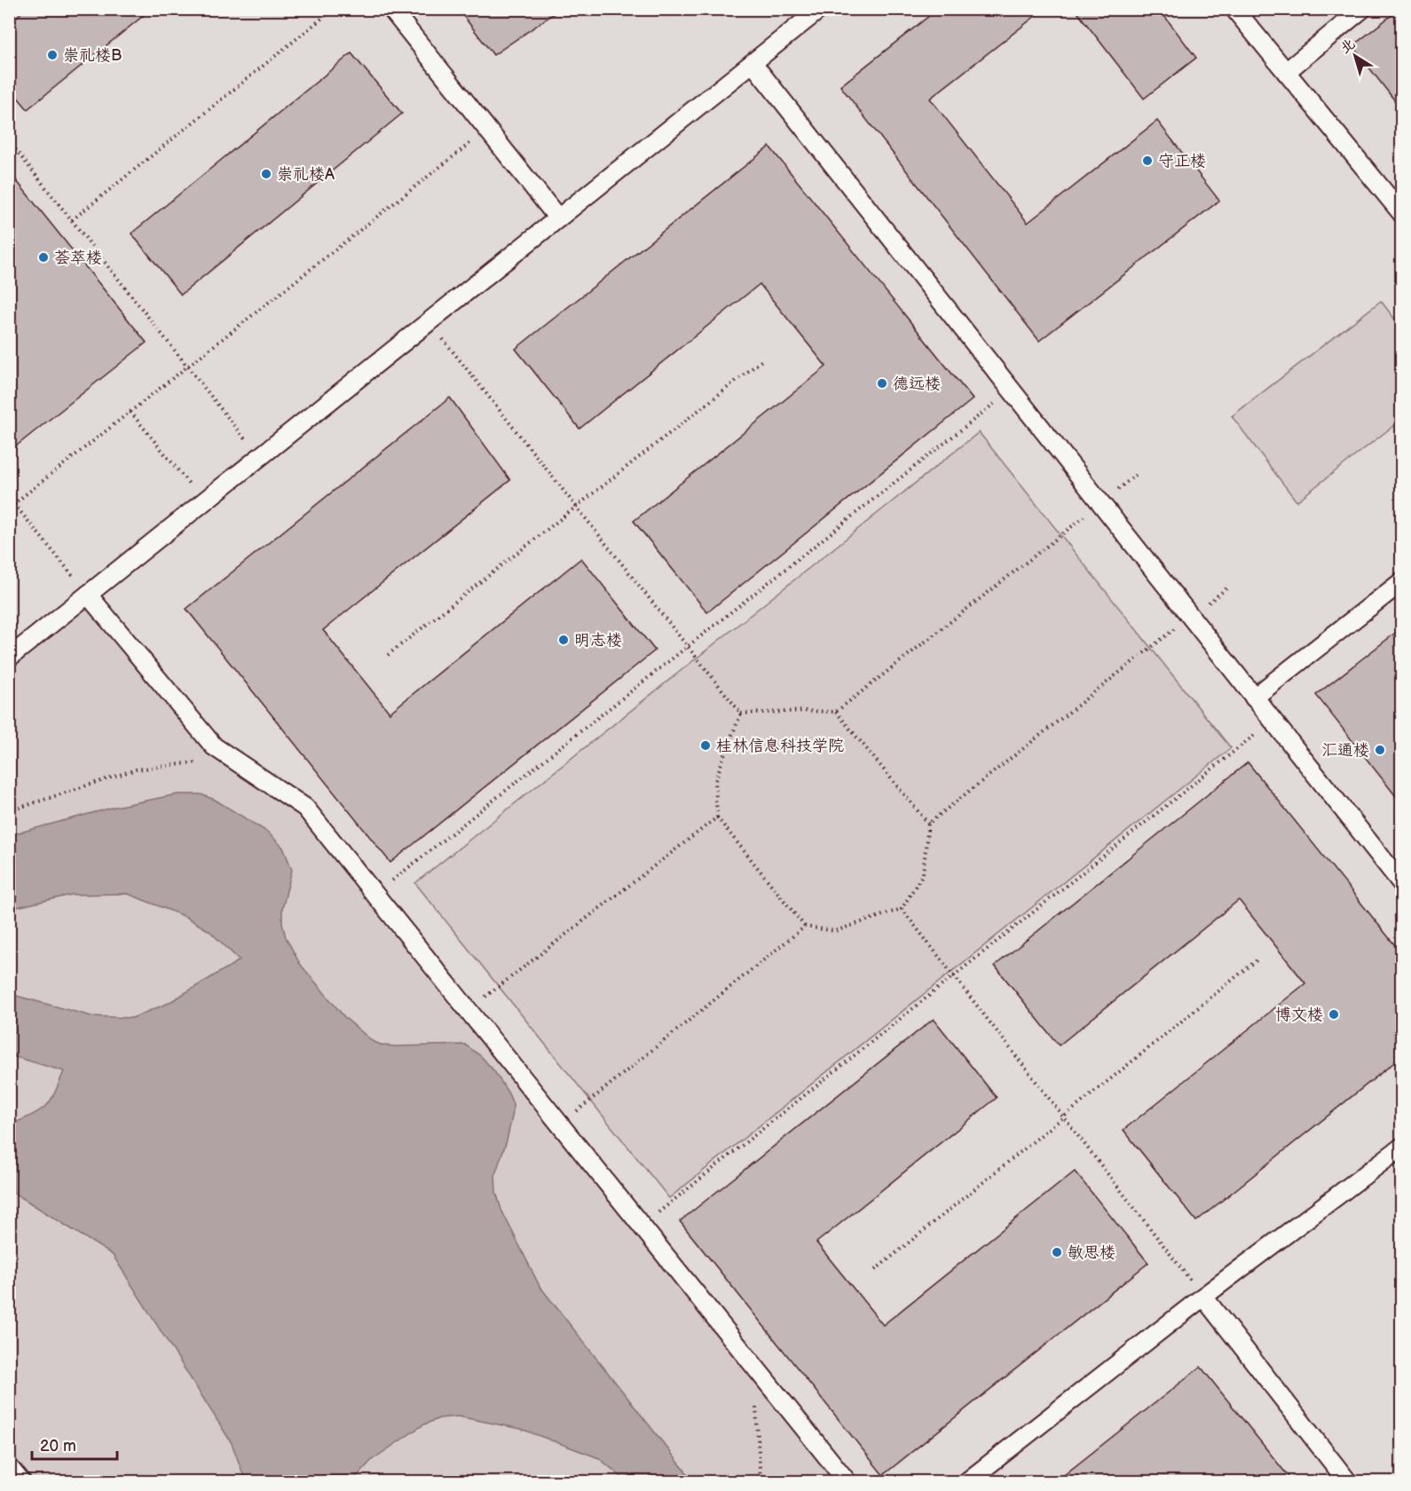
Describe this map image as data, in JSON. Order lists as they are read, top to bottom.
{
  "places": [
    "崇礼楼B",
    "守正楼",
    "崇礼楼A",
    "荟萃楼",
    "德远楼",
    "明志楼",
    "桂林信息科技学院",
    "汇通楼",
    "博文楼",
    "敏思楼"
  ],
  "scale_bar": "20 m",
  "north": "top left"
}
